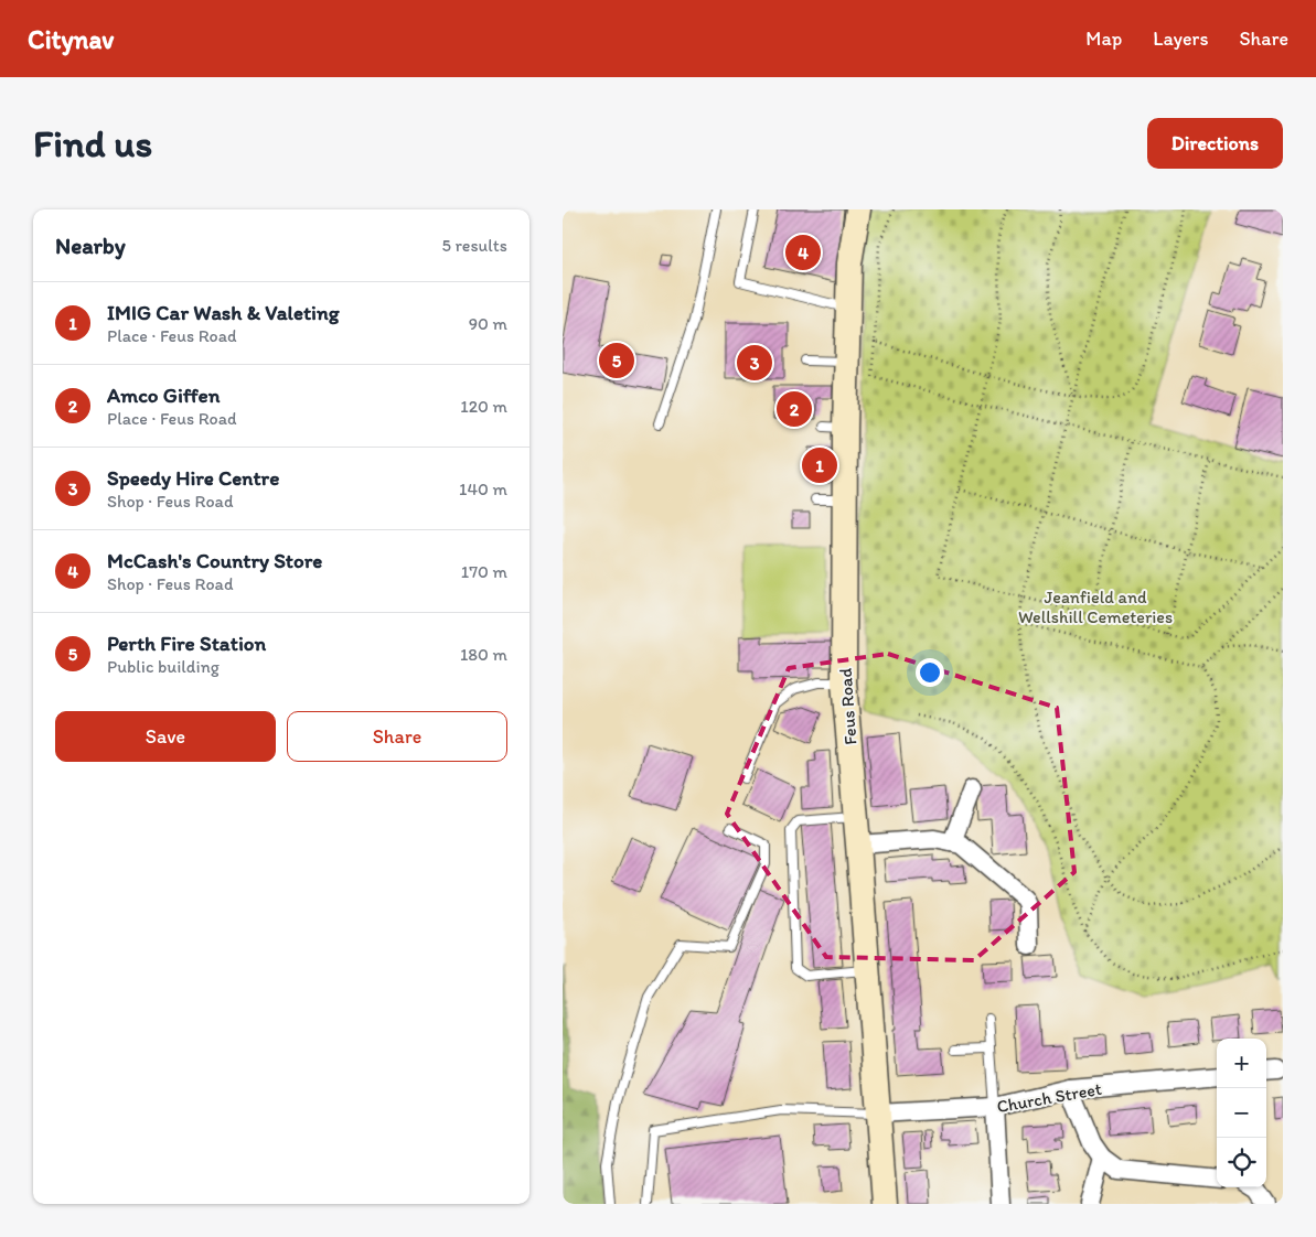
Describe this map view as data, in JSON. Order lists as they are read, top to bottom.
{
  "streets": {
    "street": ["Feus Road", "Church Street"]
  },
  "crossings": [
    ["Feus Road", "Church Street"]
  ],
  "parks": ["Jeanfield and Wellshill Cemeteries"],
  "page": {
    "header": "Citynav",
    "nav": ["Map", "Layers", "Share"],
    "buttons": [
      "Directions",
      ["Save", "Share"]
    ],
    "title": "Find us",
    "heading": ["Nearby", "5 results"],
    "pins": [
      "4",
      "5",
      "3",
      "2",
      "1"
    ],
    "list": [
      {
        "mark": "1",
        "name": "IMIG Car Wash & Valeting",
        "note": "Place · Feus Road",
        "value": "90 m"
      },
      {
        "mark": "2",
        "name": "Amco Giffen",
        "note": "Place · Feus Road",
        "value": "120 m"
      },
      {
        "mark": "3",
        "name": "Speedy Hire Centre",
        "note": "Shop · Feus Road",
        "value": "140 m"
      },
      {
        "mark": "4",
        "name": "McCash's Country Store",
        "note": "Shop · Feus Road",
        "value": "170 m"
      },
      {
        "mark": "5",
        "name": "Perth Fire Station",
        "note": "Public building",
        "value": "180 m"
      }
    ],
    "map_buttons": ["+", "−"]
  }
}
